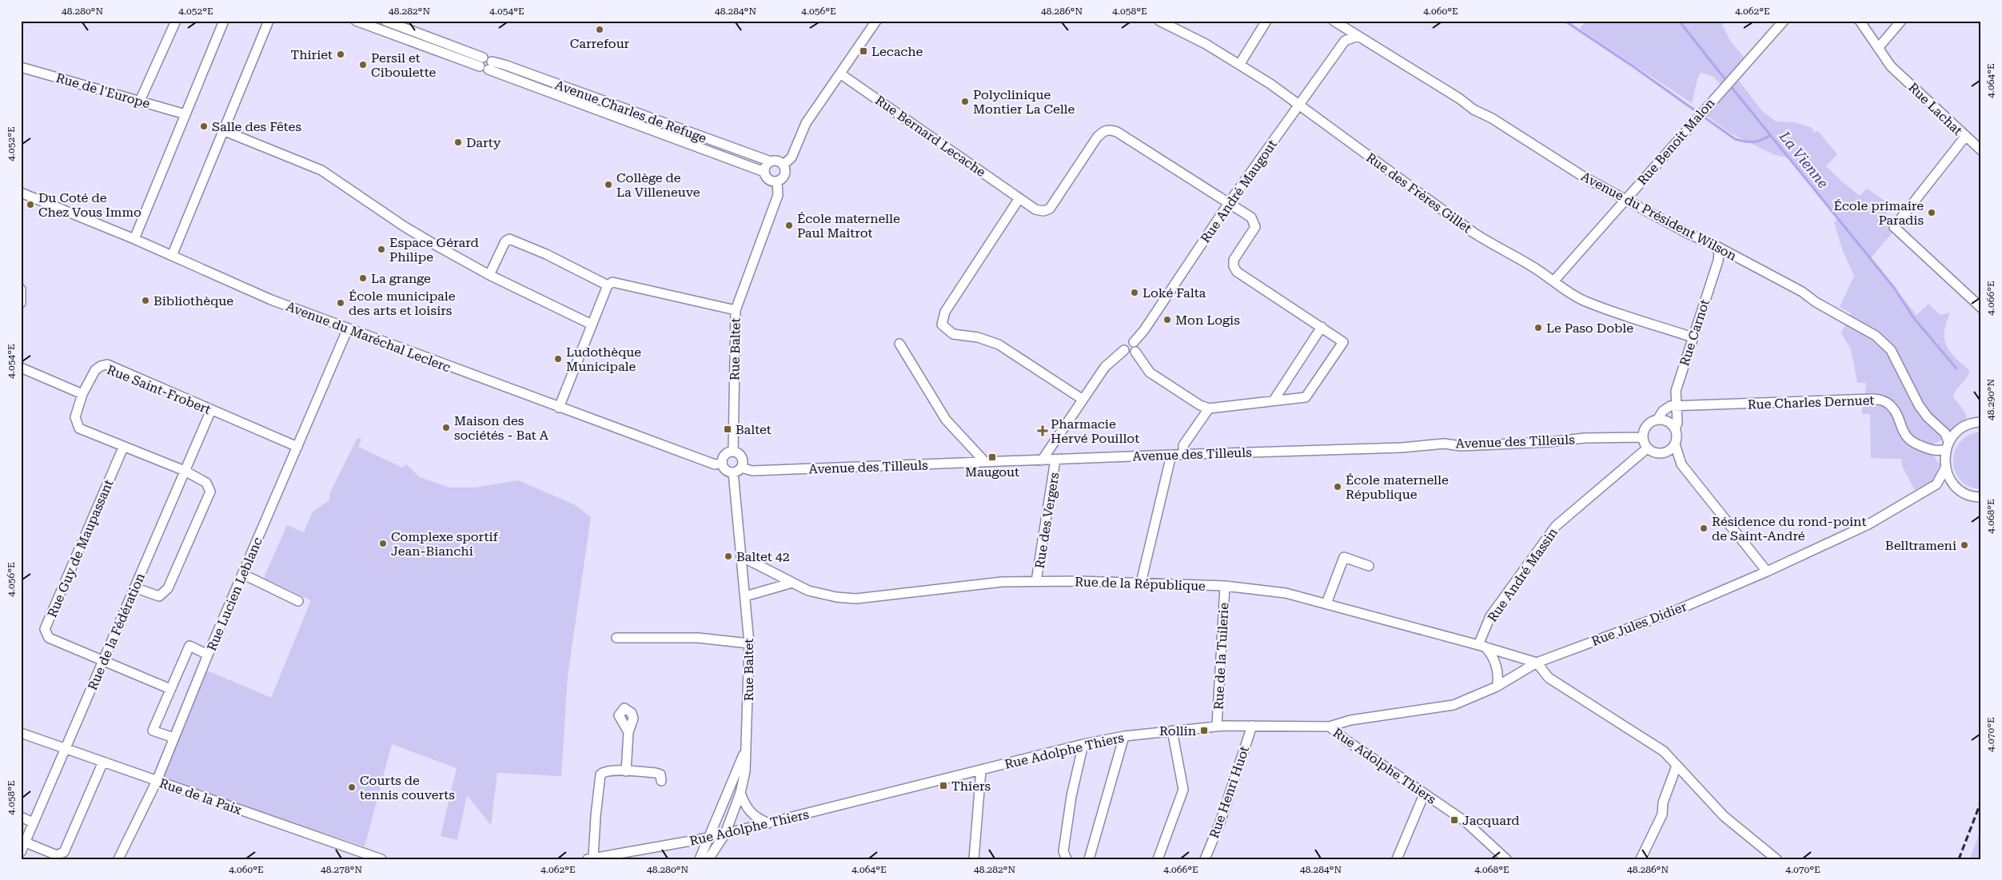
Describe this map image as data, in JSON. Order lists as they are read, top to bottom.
{
  "streets": {
    "street": [
      "Rue de l'Europe",
      "Rue Lachat",
      "Avenue Charles de Refuge",
      "Rue Bernard Lecache",
      "Rue Benoit Malon",
      "Rue André Maugout",
      "Rue des Frères Gillet",
      "Avenue du Président Wilson",
      "Rue Carnot",
      "Avenue du Maréchal Leclerc",
      "Rue Baltet",
      "Rue Saint-Frobert",
      "Rue Charles Dernuet",
      "Avenue des Tilleuls",
      "Rue des Vergers",
      "Rue Guy de Maupassant",
      "Rue André Massin",
      "Rue de la République",
      "Rue Lucien Leblanc",
      "Rue Jules Didier",
      "Rue de la Fédération",
      "Rue de la Tuilerie",
      "Rue Adolphe Thiers",
      "Rue Henri Huot",
      "Rue de la Paix"
    ]
  },
  "crossings": [
    ["Avenue Charles de Refuge", "Rue Baltet"],
    ["Rue Bernard Lecache", "Rue André Maugout"],
    ["Rue Benoit Malon", "Rue des Frères Gillet"],
    ["Rue Benoit Malon", "Avenue du Président Wilson"],
    ["Rue André Maugout", "Rue des Frères Gillet"],
    ["Rue des Frères Gillet", "Rue Carnot"],
    ["Avenue du Président Wilson", "Rue Charles Dernuet"],
    ["Rue Carnot", "Rue Charles Dernuet"],
    ["Rue Carnot", "Avenue des Tilleuls"],
    ["Rue Carnot", "Rue André Massin"],
    ["Avenue du Maréchal Leclerc", "Rue Lucien Leblanc"],
    ["Rue Baltet", "Avenue des Tilleuls"],
    ["Rue Baltet", "Rue de la République"],
    ["Rue Baltet", "Rue Adolphe Thiers"],
    ["Rue Saint-Frobert", "Rue Guy de Maupassant"],
    ["Rue Saint-Frobert", "Rue Lucien Leblanc"],
    ["Rue Saint-Frobert", "Rue de la Fédération"],
    ["Avenue des Tilleuls", "Rue des Vergers"],
    ["Avenue des Tilleuls", "Rue André Massin"],
    ["Rue des Vergers", "Rue de la République"],
    ["Rue Guy de Maupassant", "Rue de la Fédération"],
    ["Rue André Massin", "Rue de la République"],
    ["Rue de la République", "Rue Jules Didier"],
    ["Rue de la République", "Rue de la Tuilerie"],
    ["Rue Lucien Leblanc", "Rue de la Paix"],
    ["Rue Jules Didier", "Rue Adolphe Thiers"],
    ["Rue de la Fédération", "Rue de la Paix"],
    ["Rue de la Tuilerie", "Rue Adolphe Thiers"],
    ["Rue Adolphe Thiers", "Rue Henri Huot"]
  ],
  "water": ["La Vienne"],
  "places": {
    "other": [
      "Carrefour",
      "Thiriet",
      "Persil et Ciboulette",
      "Polyclinique Montier La Celle",
      "Salle des Fêtes",
      "Darty",
      "Collège de La Villeneuve",
      "Du Coté de Chez Vous Immo",
      "École primaire Paradis",
      "École maternelle Paul Maitrot",
      "Espace Gérard Philipe",
      "La grange",
      "Loké Falta",
      "Bibliothèque",
      "École municipale des arts et loisirs",
      "Mon Logis",
      "Le Paso Doble",
      "Ludothèque Municipale",
      "Maison des sociétés - Bat A",
      "École maternelle République",
      "Résidence du rond-point de Saint-André",
      "Complexe sportif Jean-Bianchi",
      "Belltrameni",
      "Baltet 42",
      "Courts de tennis couverts"
    ],
    "transit": [
      "Lecache",
      "Baltet",
      "Maugout",
      "Rollin",
      "Thiers",
      "Jacquard"
    ],
    "health": ["Pharmacie Hervé Pouillot"]
  },
  "coordinates": [
    "48.280°N",
    "4.052°E",
    "48.282°N",
    "4.054°E",
    "48.284°N",
    "4.056°E",
    "48.286°N",
    "4.058°E",
    "4.060°E",
    "4.062°E",
    "4.064°E",
    "4.066°E",
    "48.290°N",
    "4.068°E",
    "4.070°E",
    "48.278°N"
  ]
}
